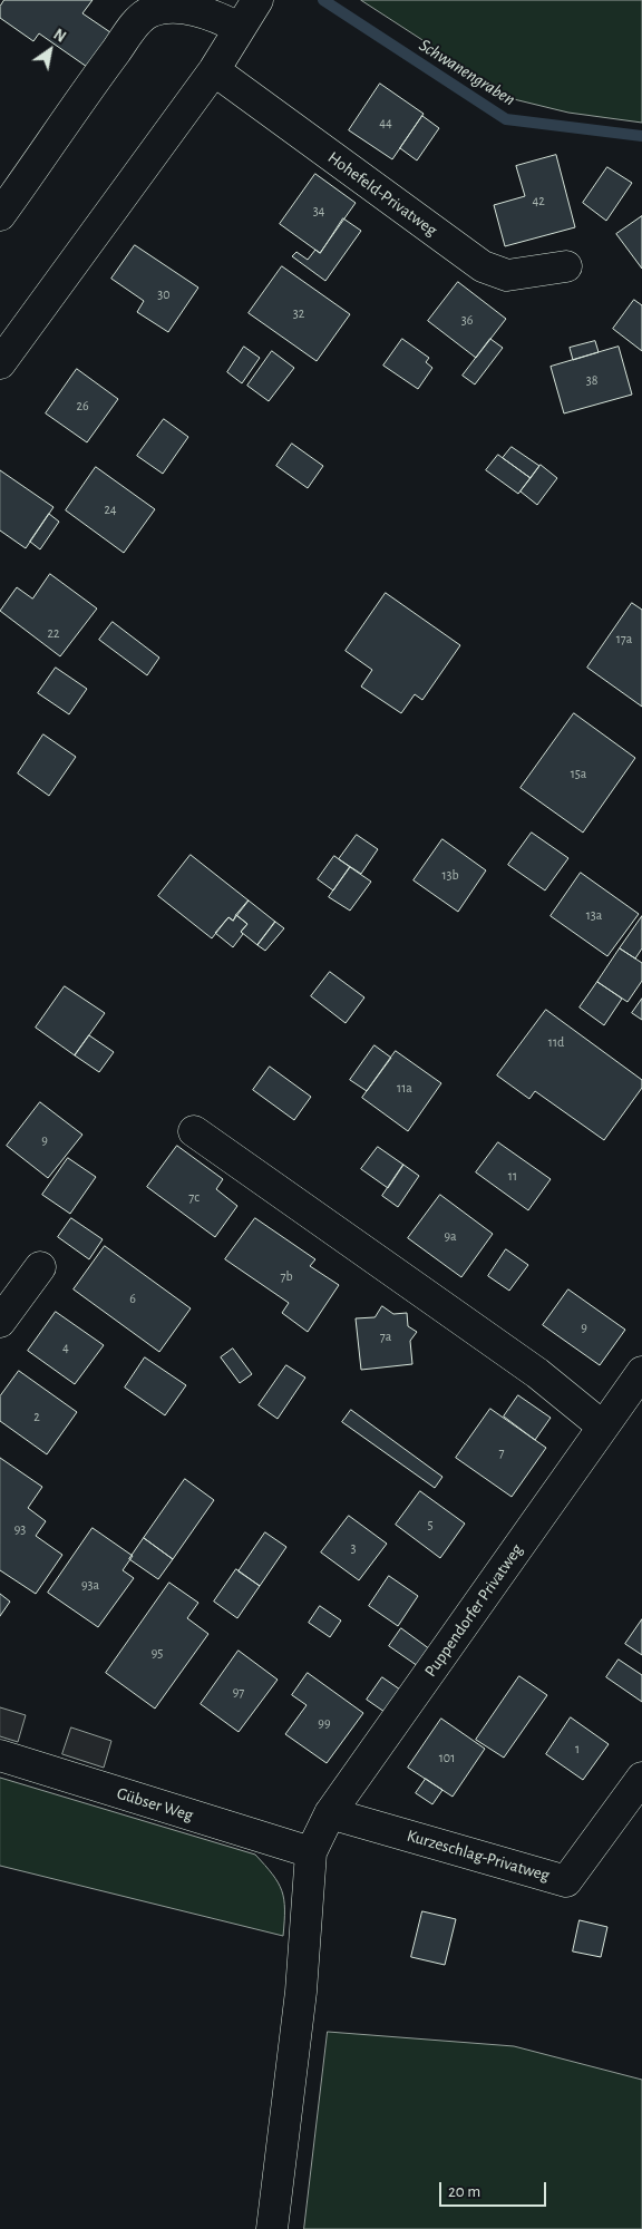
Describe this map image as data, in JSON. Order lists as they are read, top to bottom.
{
  "streets": {
    "street": [
      "Hohefeld-Privatweg",
      "Puppendorfer Privatweg",
      "Gübser Weg",
      "Kurzeschlag-Privatweg"
    ]
  },
  "crossings": [
    ["Puppendorfer Privatweg", "Gübser Weg"],
    ["Puppendorfer Privatweg", "Kurzeschlag-Privatweg"]
  ],
  "water": ["Schwanengraben"],
  "house_numbers": [
    "44",
    "42",
    "34",
    "30",
    "32",
    "36",
    "38",
    "26",
    "24",
    "22",
    "17a",
    "15a",
    "13b",
    "13a",
    "11d",
    "11a",
    "9",
    "11",
    "7c",
    "9a",
    "7b",
    "6",
    "9",
    "7a",
    "4",
    "2",
    "7",
    "5",
    "93",
    "3",
    "93a",
    "95",
    "97",
    "99",
    "1",
    "101"
  ],
  "scale_bar": "20 m",
  "north": "top right"
}
